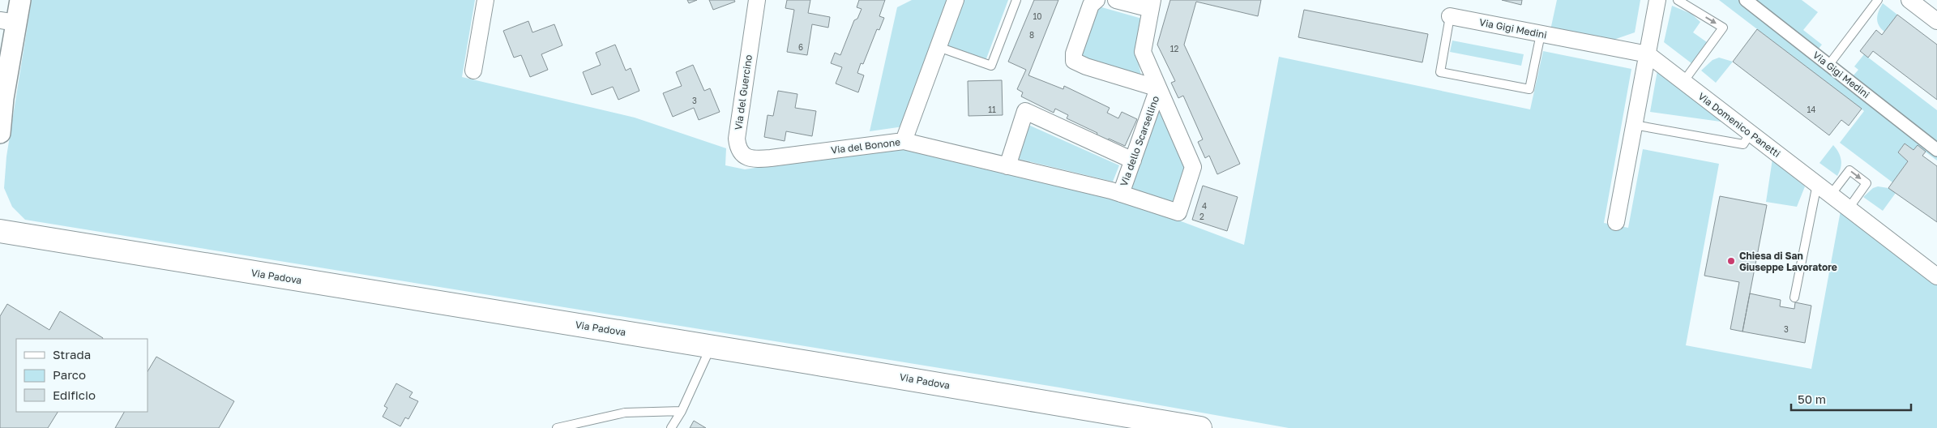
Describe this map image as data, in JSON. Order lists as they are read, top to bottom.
{
  "streets": {
    "main road": ["Via Padova"],
    "street": [
      "Via Gigi Medini",
      "Via del Guercino",
      "Via Domenico Panetti",
      "Via dello Scarsellino",
      "Via del Bonone"
    ]
  },
  "crossings": [
    ["Via Gigi Medini", "Via Domenico Panetti"],
    ["Via del Guercino", "Via del Bonone"],
    ["Via dello Scarsellino", "Via del Bonone"]
  ],
  "places": ["Chiesa di San Giuseppe Lavoratore"],
  "house_numbers": [
    "10",
    "8",
    "6",
    "12",
    "3",
    "11",
    "14",
    "4",
    "2",
    "3"
  ],
  "legend": ["Strada", "Parco", "Edificio"],
  "scale_bar": "50 m"
}
